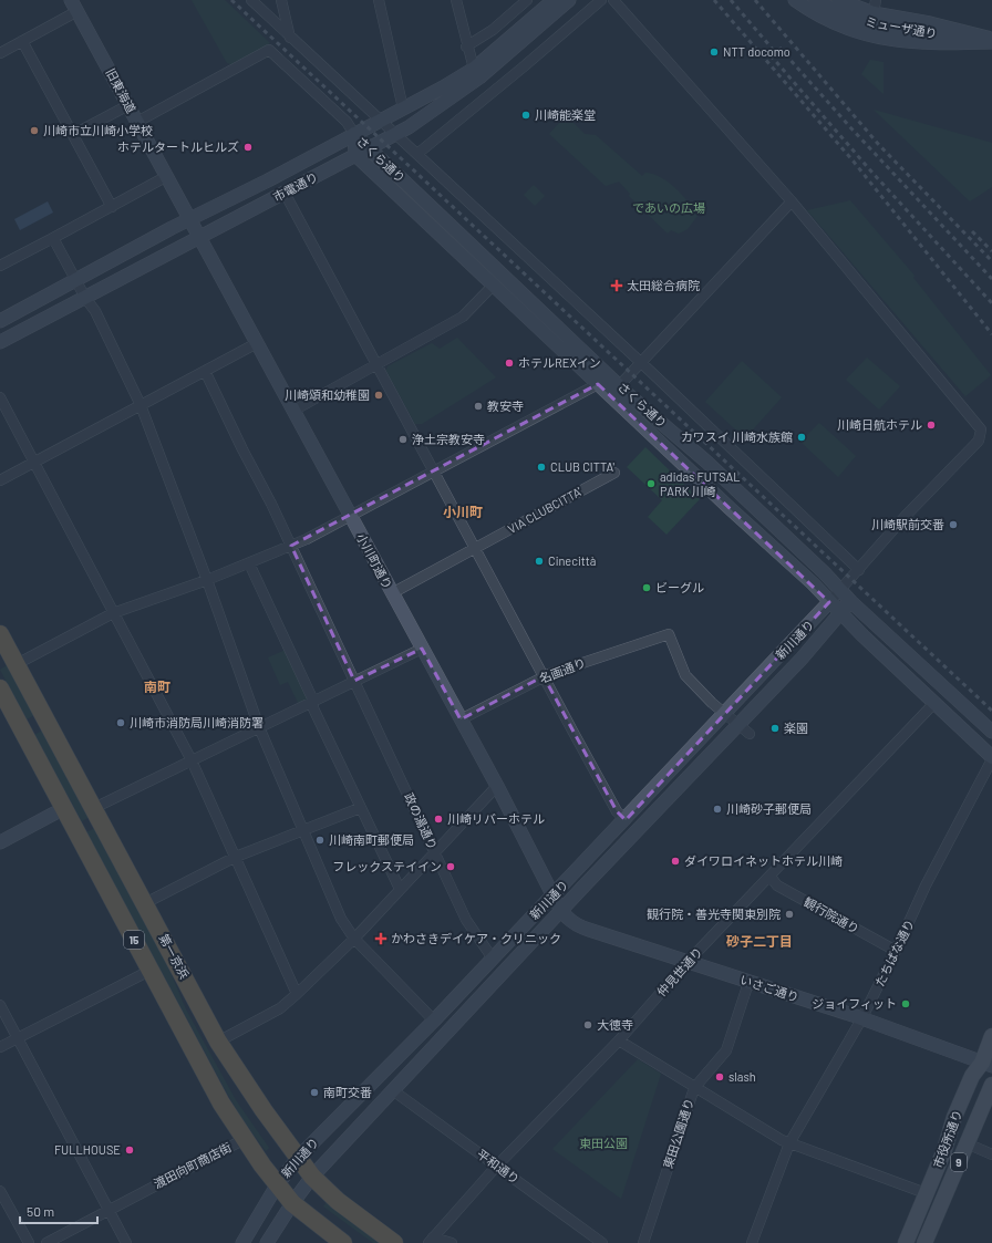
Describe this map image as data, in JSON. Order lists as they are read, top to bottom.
{
  "streets": {
    "highway": ["15", "第一京浜"],
    "main road": ["市役所通り", "9"],
    "street": [
      "ミューザ通り",
      "旧東海道",
      "さくら通り",
      "市電通り",
      "VIA CLUBCITTA'",
      "小川町通り",
      "新川通り",
      "名画通り",
      "政の湯通り",
      "観行院通り",
      "たちばな通り",
      "仲見世通り",
      "いさご通り",
      "東田公園通り",
      "渡田向町商店街",
      "平和通り"
    ]
  },
  "crossings": [
    ["旧東海道", "市電通り"],
    ["旧東海道", "小川町通り"],
    ["さくら通り", "市電通り"],
    ["さくら通り", "新川通り"],
    ["さくら通り", "たちばな通り"],
    ["さくら通り", "仲見世通り"],
    ["市電通り", "小川町通り"],
    ["VIA CLUBCITTA'", "小川町通り"],
    ["小川町通り", "新川通り"],
    ["小川町通り", "名画通り"],
    ["小川町通り", "いさご通り"],
    ["新川通り", "名画通り"],
    ["新川通り", "政の湯通り"],
    ["新川通り", "15"],
    ["新川通り", "第一京浜"],
    ["新川通り", "平和通り"],
    ["観行院通り", "たちばな通り"],
    ["観行院通り", "仲見世通り"],
    ["15", "渡田向町商店街"],
    ["たちばな通り", "いさご通り"],
    ["仲見世通り", "いさご通り"],
    ["仲見世通り", "平和通り"],
    ["いさご通り", "東田公園通り"],
    ["いさご通り", "市役所通り"]
  ],
  "districts": ["小川町", "南町", "砂子二丁目"],
  "parks": ["であいの広場", "東田公園"],
  "places": {
    "other": [
      "NTT docomo",
      "川崎能楽堂",
      "川崎市立川崎小学校",
      "ホテルタートルヒルズ",
      "ホテルREXイン",
      "川崎頌和幼稚園",
      "教安寺",
      "川崎日航ホテル",
      "カワスイ 川崎水族館",
      "浄土宗教安寺",
      "CLUB CITTA'",
      "adidas FUTSAL PARK 川崎",
      "川崎駅前交番",
      "Cinecittà",
      "ビーグル",
      "川崎市消防局川崎消防署",
      "楽園",
      "川崎砂子郵便局",
      "川崎リバーホテル",
      "川崎南町郵便局",
      "ダイワロイネットホテル川崎",
      "フレックステイイン",
      "観行院・善光寺関東別院",
      "ジョイフィット",
      "大徳寺",
      "slash",
      "南町交番",
      "FULLHOUSE"
    ],
    "health": ["太田総合病院", "かわさきデイケア・クリニック"]
  },
  "scale_bar": "50 m"
}
